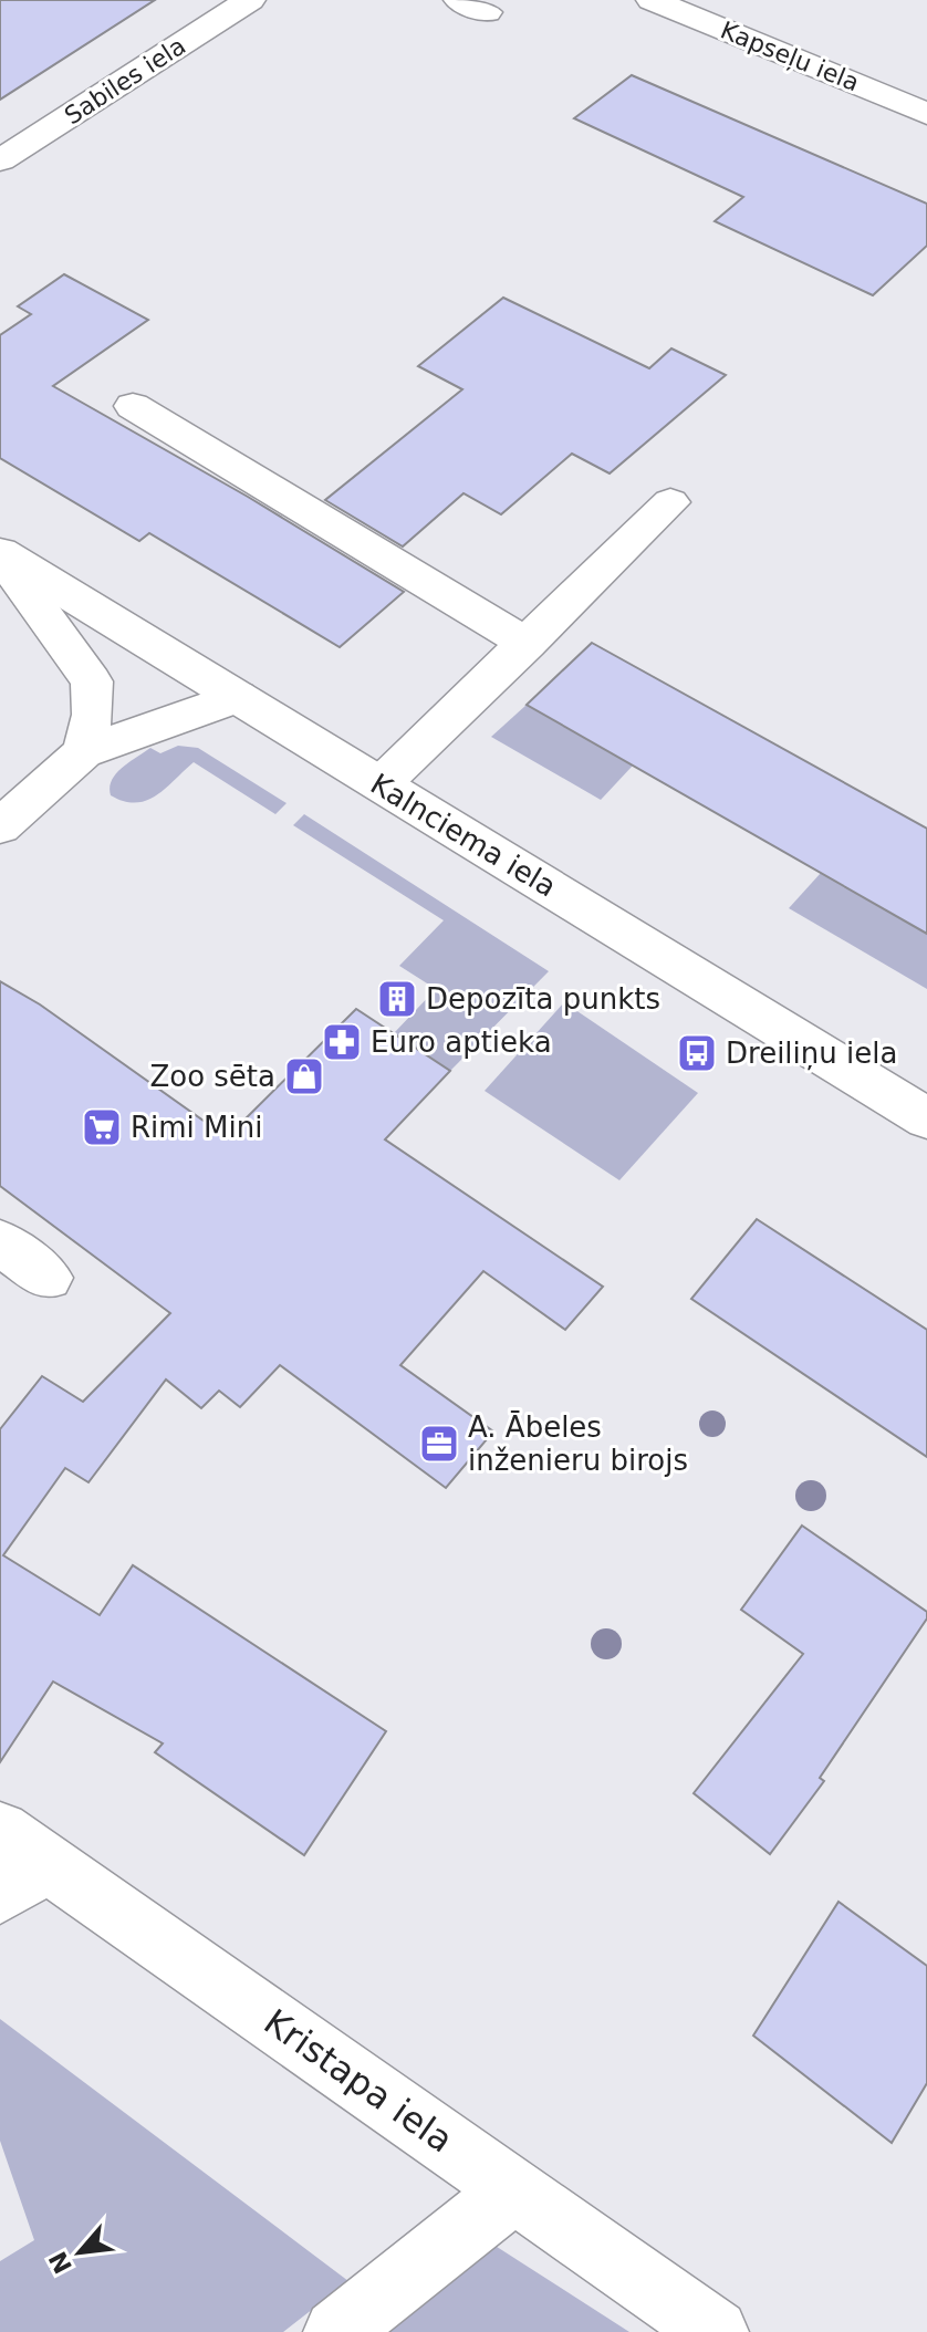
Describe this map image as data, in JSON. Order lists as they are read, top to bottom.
{
  "streets": {
    "street": [
      "Kapseļu iela",
      "Sabiles iela",
      "Kalnciema iela",
      "Kristapa iela"
    ]
  },
  "places": {
    "building": ["Depozīta punkts"],
    "pharmacy": ["Euro aptieka"],
    "bus stop": ["Dreiliņu iela"],
    "shop": ["Zoo sēta"],
    "supermarket": ["Rimi Mini"],
    "office": ["A. Ābeles inženieru birojs"]
  },
  "north": "bottom left"
}
